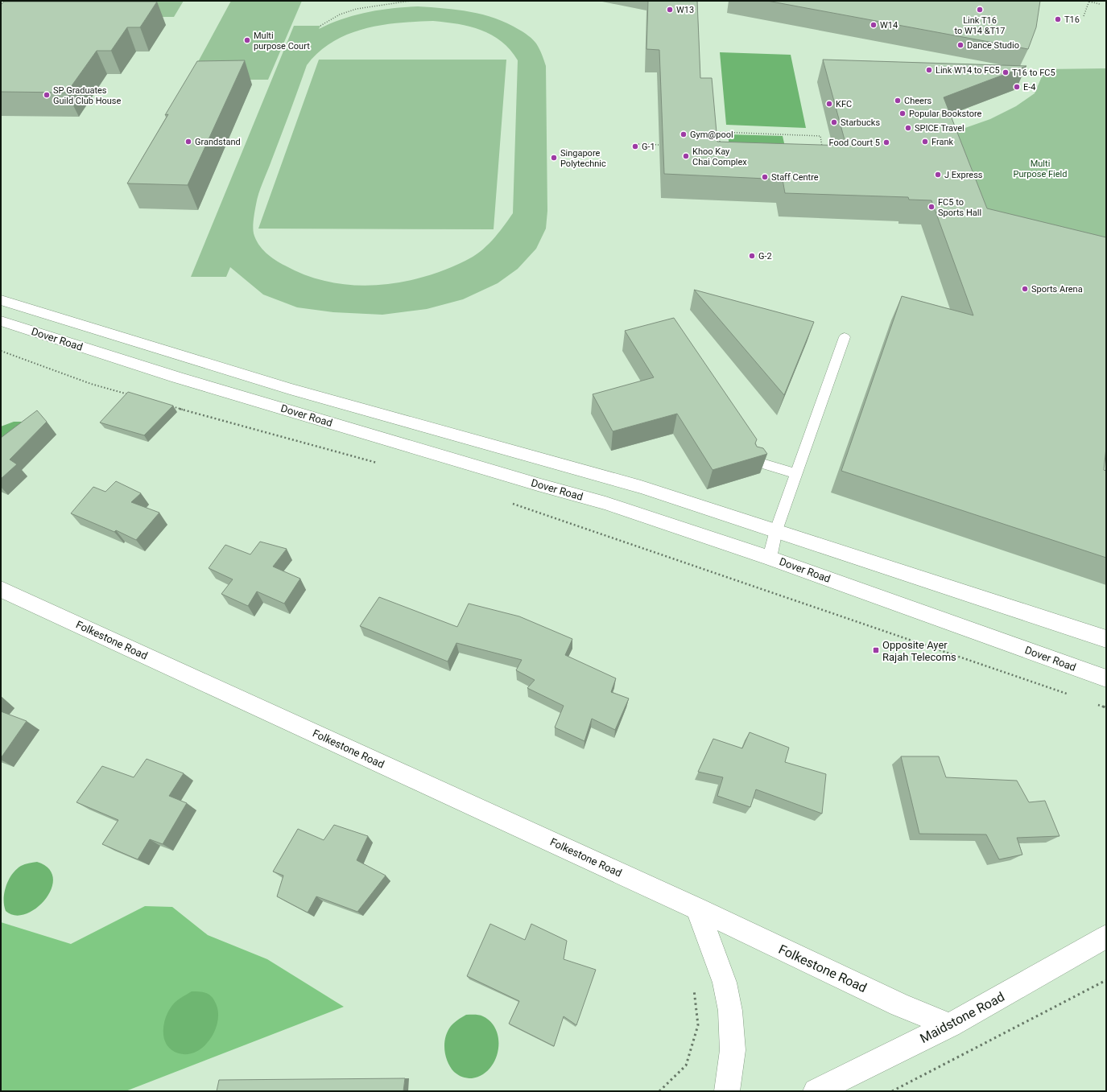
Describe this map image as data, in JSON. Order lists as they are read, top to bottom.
{
  "streets": {
    "street": ["Dover Road", "Folkestone Road", "Maidstone Road"]
  },
  "crossings": [
    ["Folkestone Road", "Maidstone Road"]
  ],
  "parks": ["Multi Purpose Field"],
  "places": {
    "other": [
      "W13",
      "Link T16 to W14 &T17",
      "T16",
      "W14",
      "Multi purpose Court",
      "Dance Studio",
      "Link W14 to FC5",
      "T16 to FC5",
      "E-4",
      "SP Graduates Guild Club House",
      "Cheers",
      "KFC",
      "Popular Bookstore",
      "Starbucks",
      "SPICE Travel",
      "Gym@pool",
      "Grandstand",
      "Frank",
      "Food Court 5",
      "G-1",
      "Khoo Kay Chai Complex",
      "Singapore Polytechnic",
      "J Express",
      "Staff Centre",
      "FC5 to Sports Hall",
      "G-2",
      "Sports Arena"
    ],
    "transit": ["Opposite Ayer Rajah Telecoms"]
  }
}
